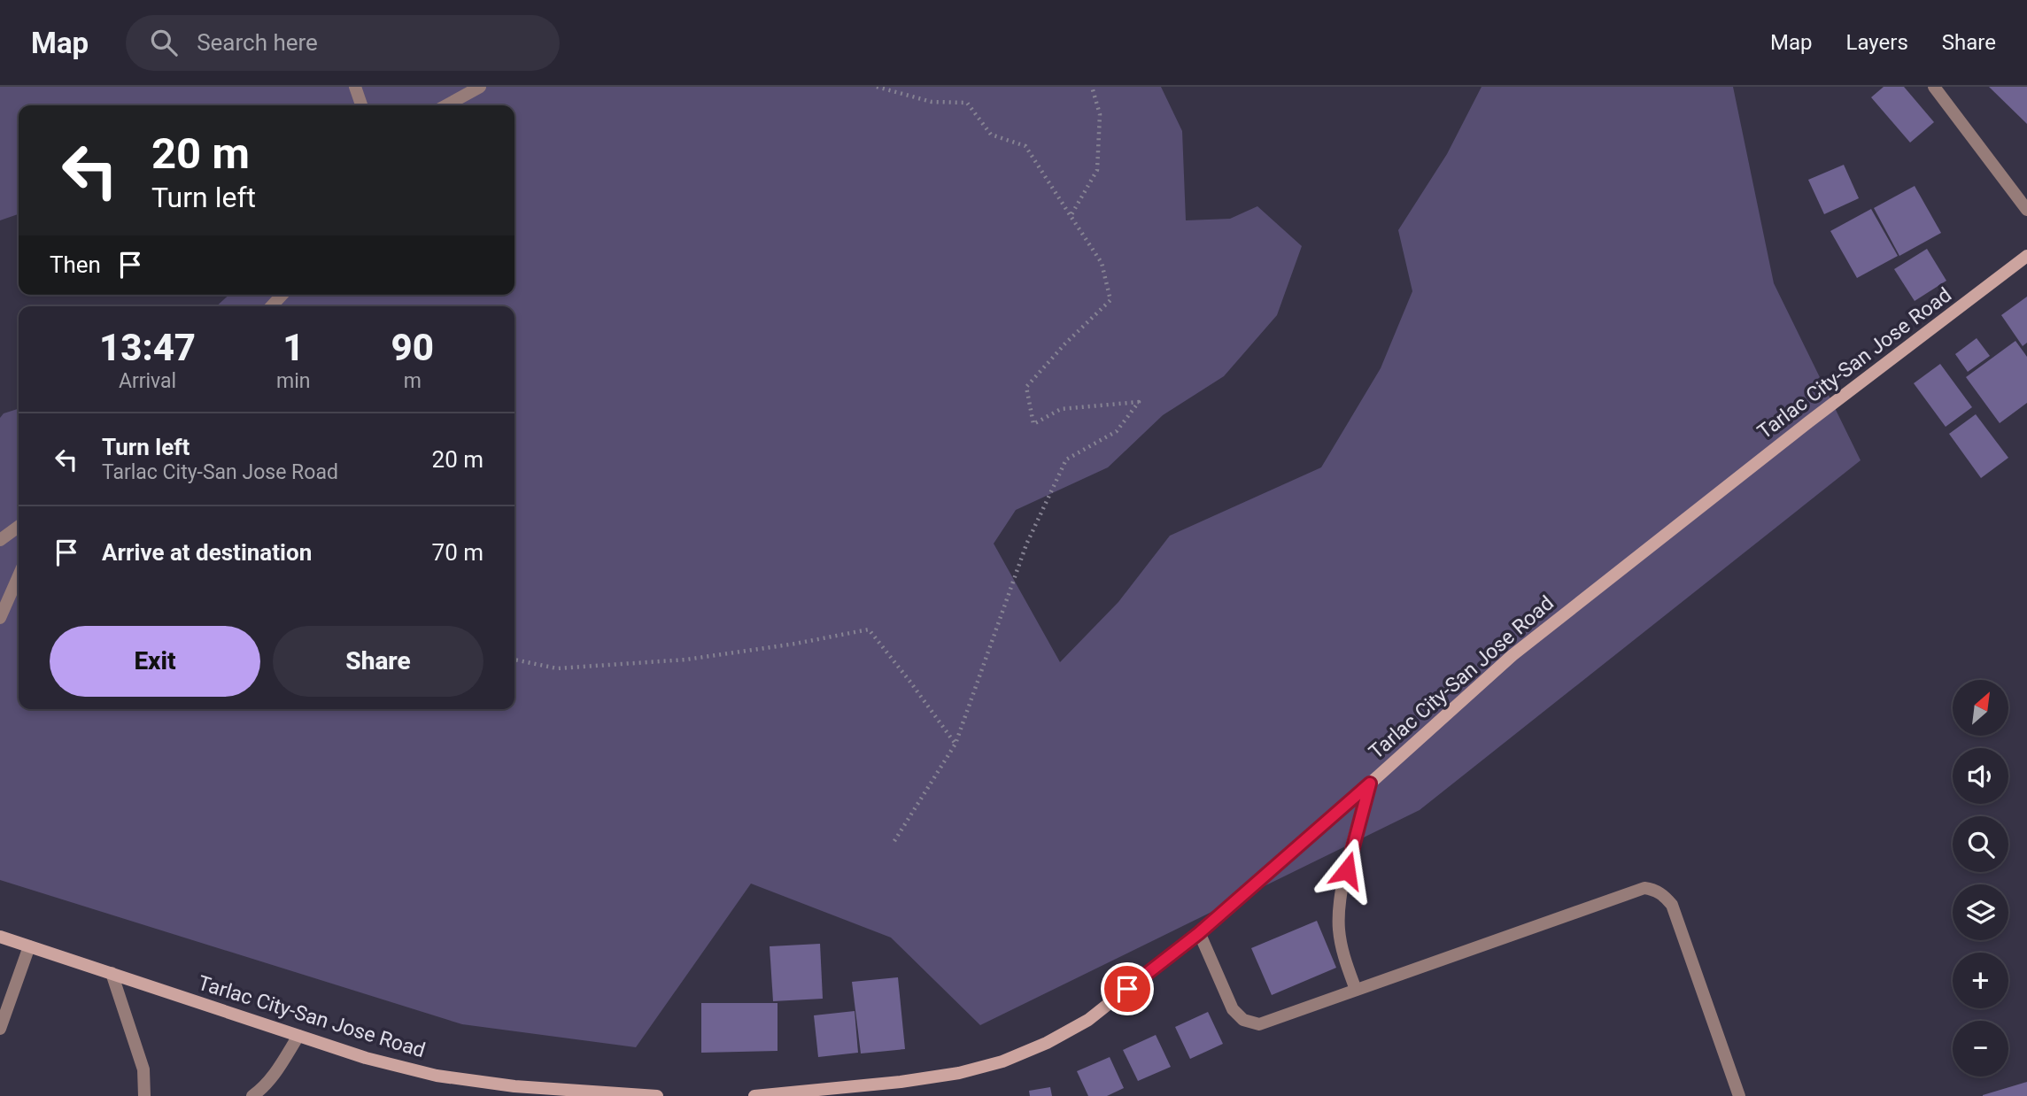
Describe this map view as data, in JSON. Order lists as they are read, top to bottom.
{
  "streets": {
    "main road": ["Tarlac City-San Jose Road"]
  },
  "north": "top right",
  "page": {
    "header": "Map",
    "search": "Search here",
    "nav": ["Map", "Layers", "Share"],
    "turn": ["20 m", "Turn left"],
    "then": "Then",
    "eta": [
      "13:47",
      "Arrival",
      "1",
      "min",
      "90",
      "m"
    ],
    "list": [
      {
        "name": "Turn left",
        "note": "Tarlac City-San Jose Road",
        "value": "20 m"
      },
      {
        "name": "Arrive at destination",
        "value": "70 m"
      }
    ],
    "buttons": ["Exit", "Share"],
    "map_buttons": ["+", "−"]
  }
}
